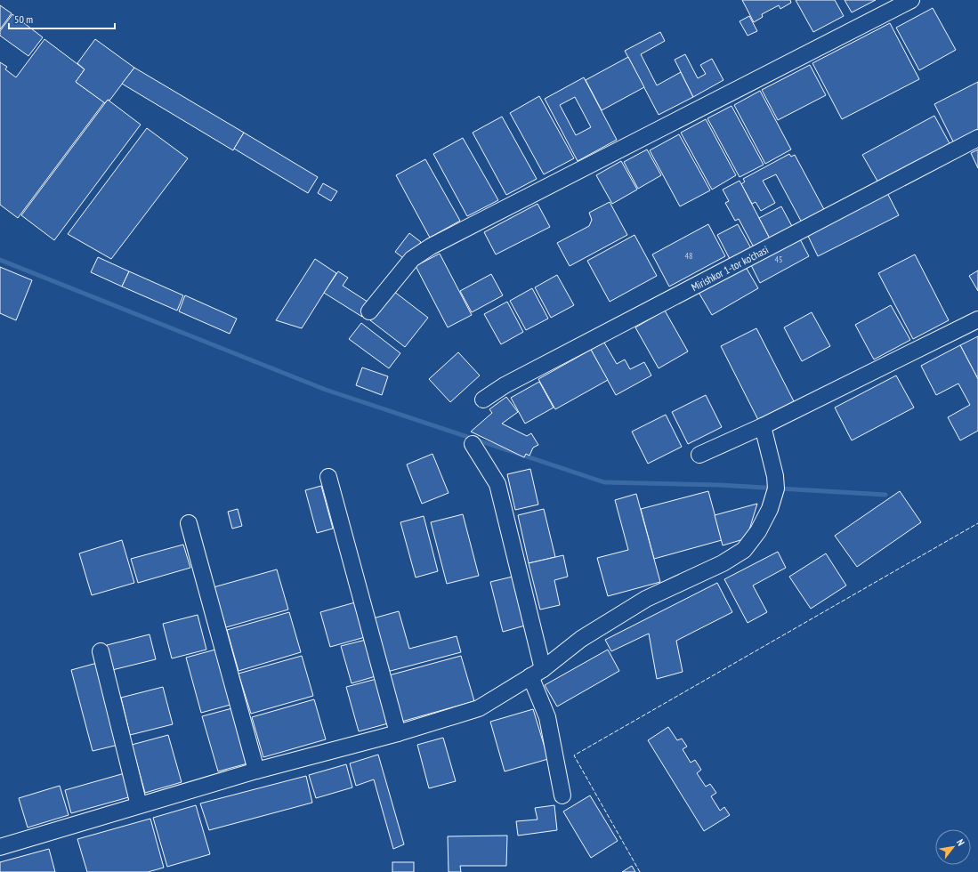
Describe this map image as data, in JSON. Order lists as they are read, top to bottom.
{
  "streets": {
    "street": ["Mirishkor 1-tor ko'chasi"]
  },
  "house_numbers": ["48", "45"],
  "scale_bar": "50 m",
  "north": "top right"
}
